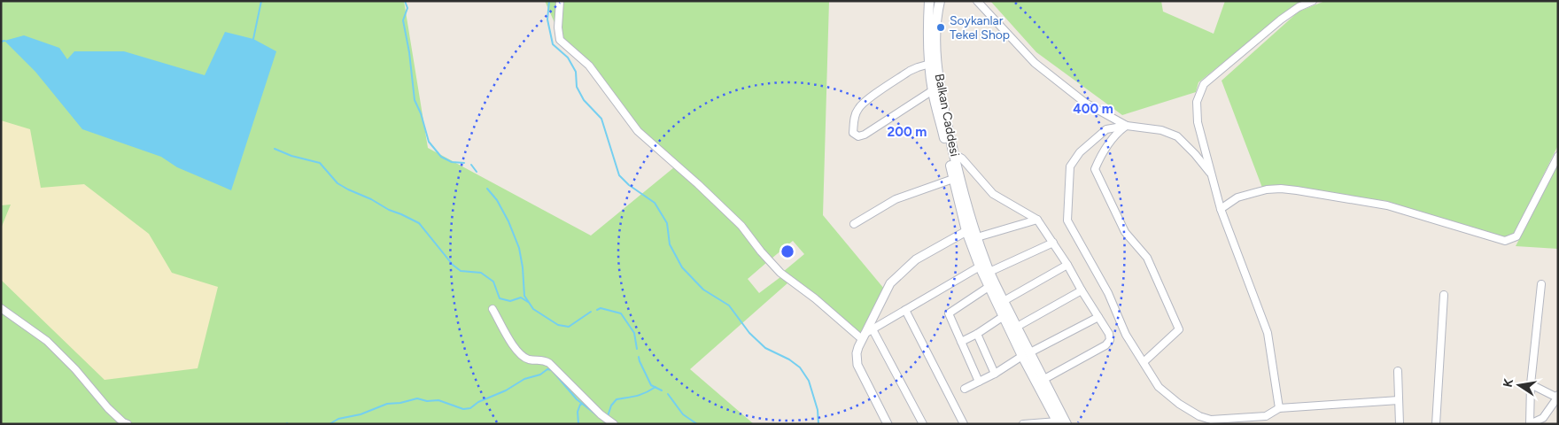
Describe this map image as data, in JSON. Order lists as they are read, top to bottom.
{
  "streets": {
    "main road": ["Balkan Caddesi"]
  },
  "places": ["Soykanlar Tekel Shop"],
  "north": "left",
  "rings": ["400 m", "200 m"]
}
